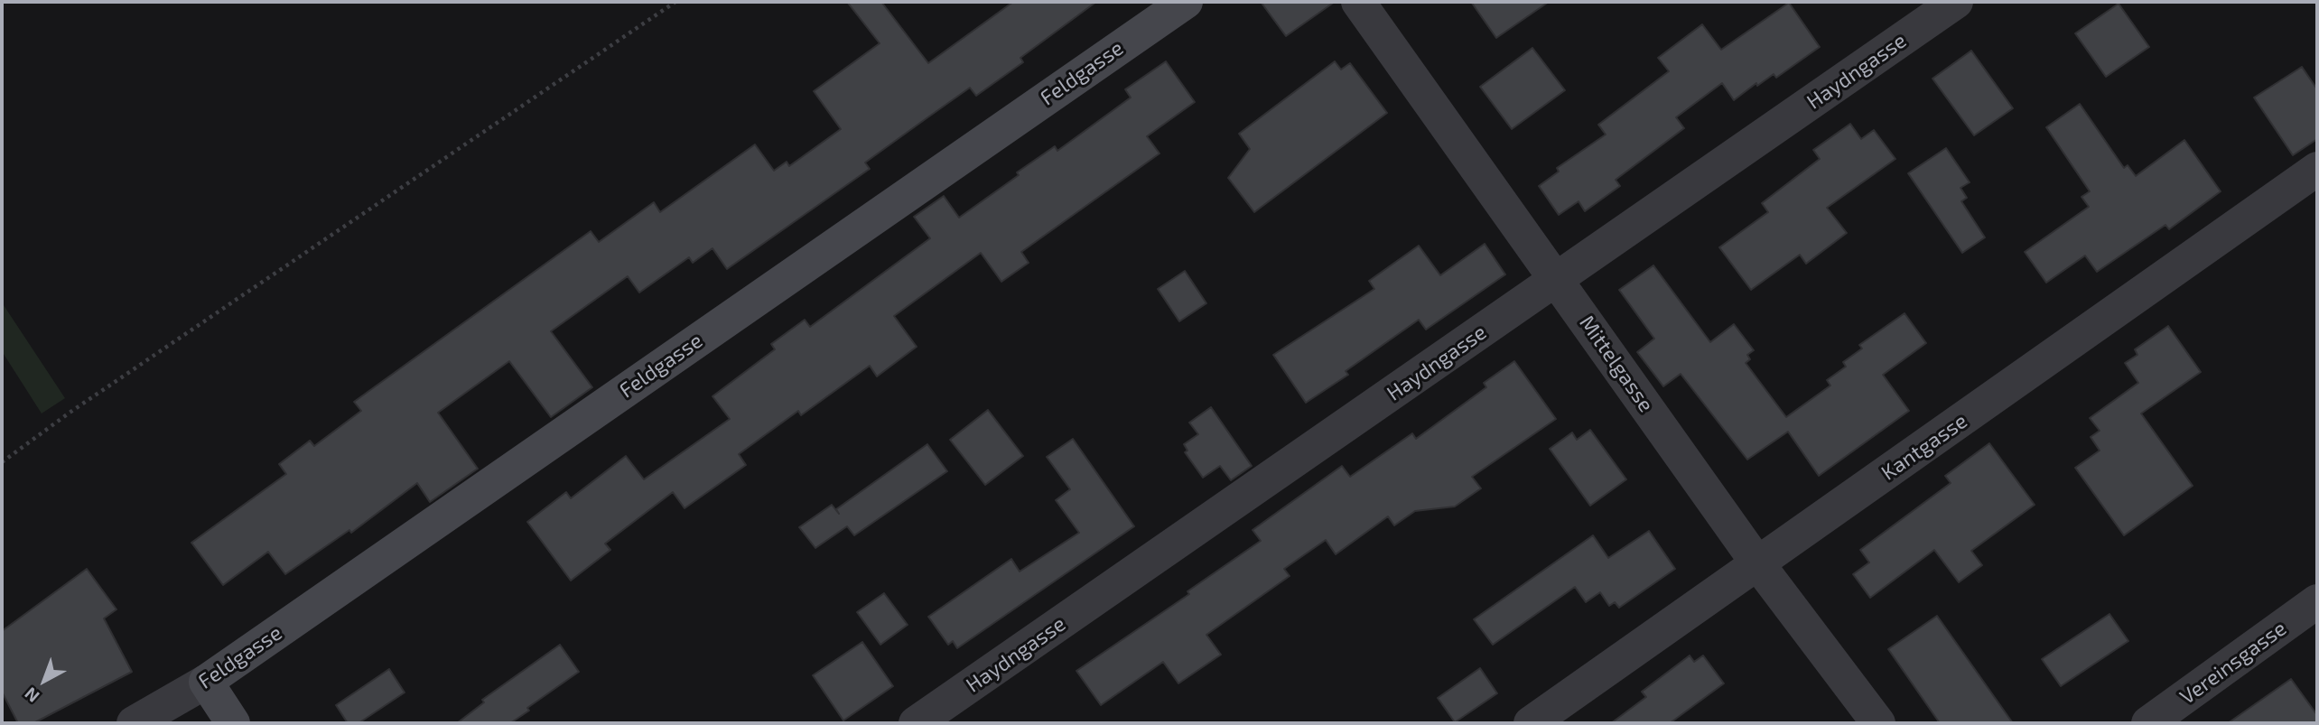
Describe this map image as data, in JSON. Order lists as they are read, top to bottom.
{
  "streets": {
    "street": [
      "Haydngasse",
      "Feldgasse",
      "Mittelgasse",
      "Kantgasse",
      "Vereinsgasse"
    ]
  },
  "crossings": [
    ["Haydngasse", "Mittelgasse"],
    ["Mittelgasse", "Kantgasse"]
  ],
  "north": "bottom left"
}
